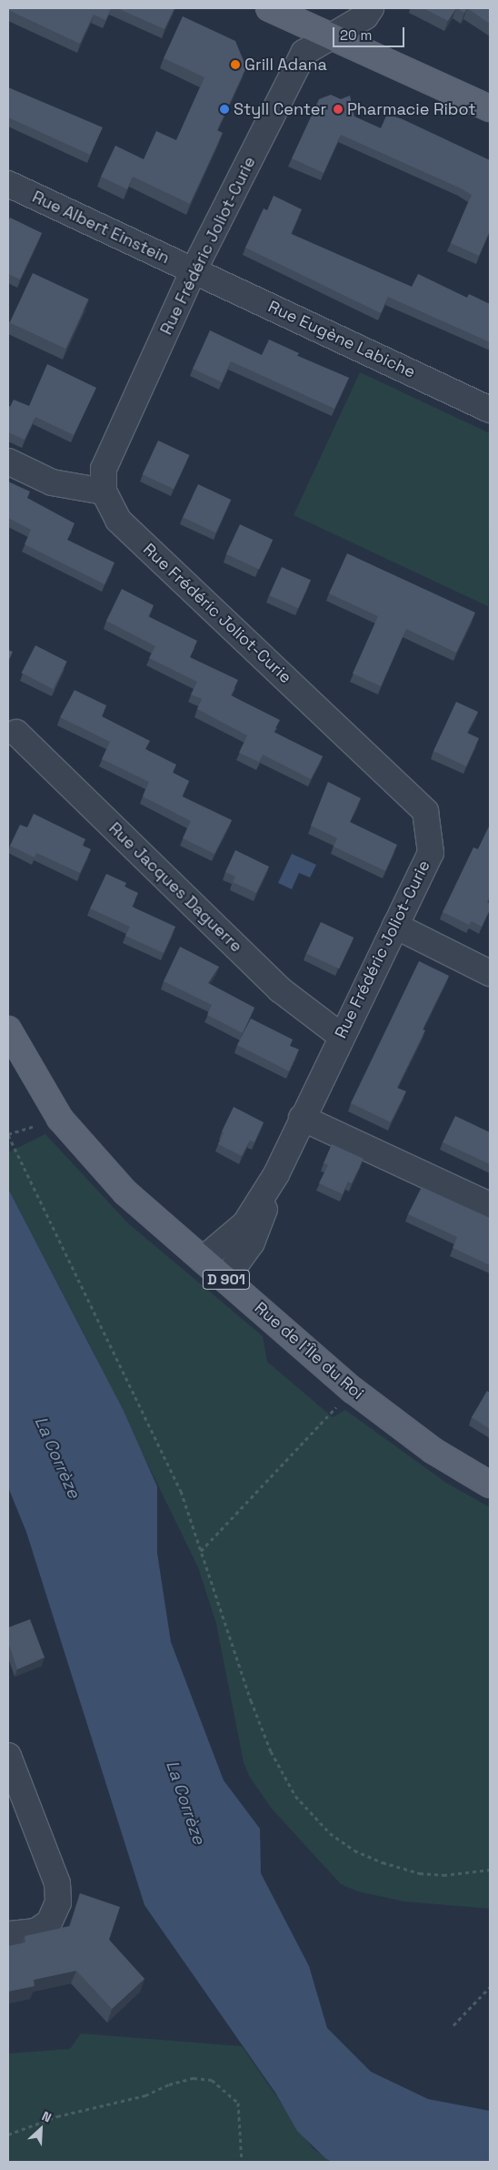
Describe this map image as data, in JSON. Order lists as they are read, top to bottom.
{
  "streets": {
    "main road": ["D 901", "Rue de l'Île du Roi"],
    "street": [
      "Rue Albert Einstein",
      "Rue Frédéric Joliot-Curie",
      "Rue Eugène Labiche",
      "Rue Jacques Daguerre"
    ]
  },
  "crossings": [
    ["Rue Albert Einstein", "Rue Frédéric Joliot-Curie"],
    ["Rue Albert Einstein", "Rue Eugène Labiche"],
    ["Rue Frédéric Joliot-Curie", "Rue Eugène Labiche"],
    ["Rue Frédéric Joliot-Curie", "Rue Jacques Daguerre"],
    ["Rue Frédéric Joliot-Curie", "Rue de l'Île du Roi"]
  ],
  "water": ["La Corrèze"],
  "places": ["Grill Adana", "Styll Center", "Pharmacie Ribot"],
  "scale_bar": "20 m",
  "north": "top right"
}
